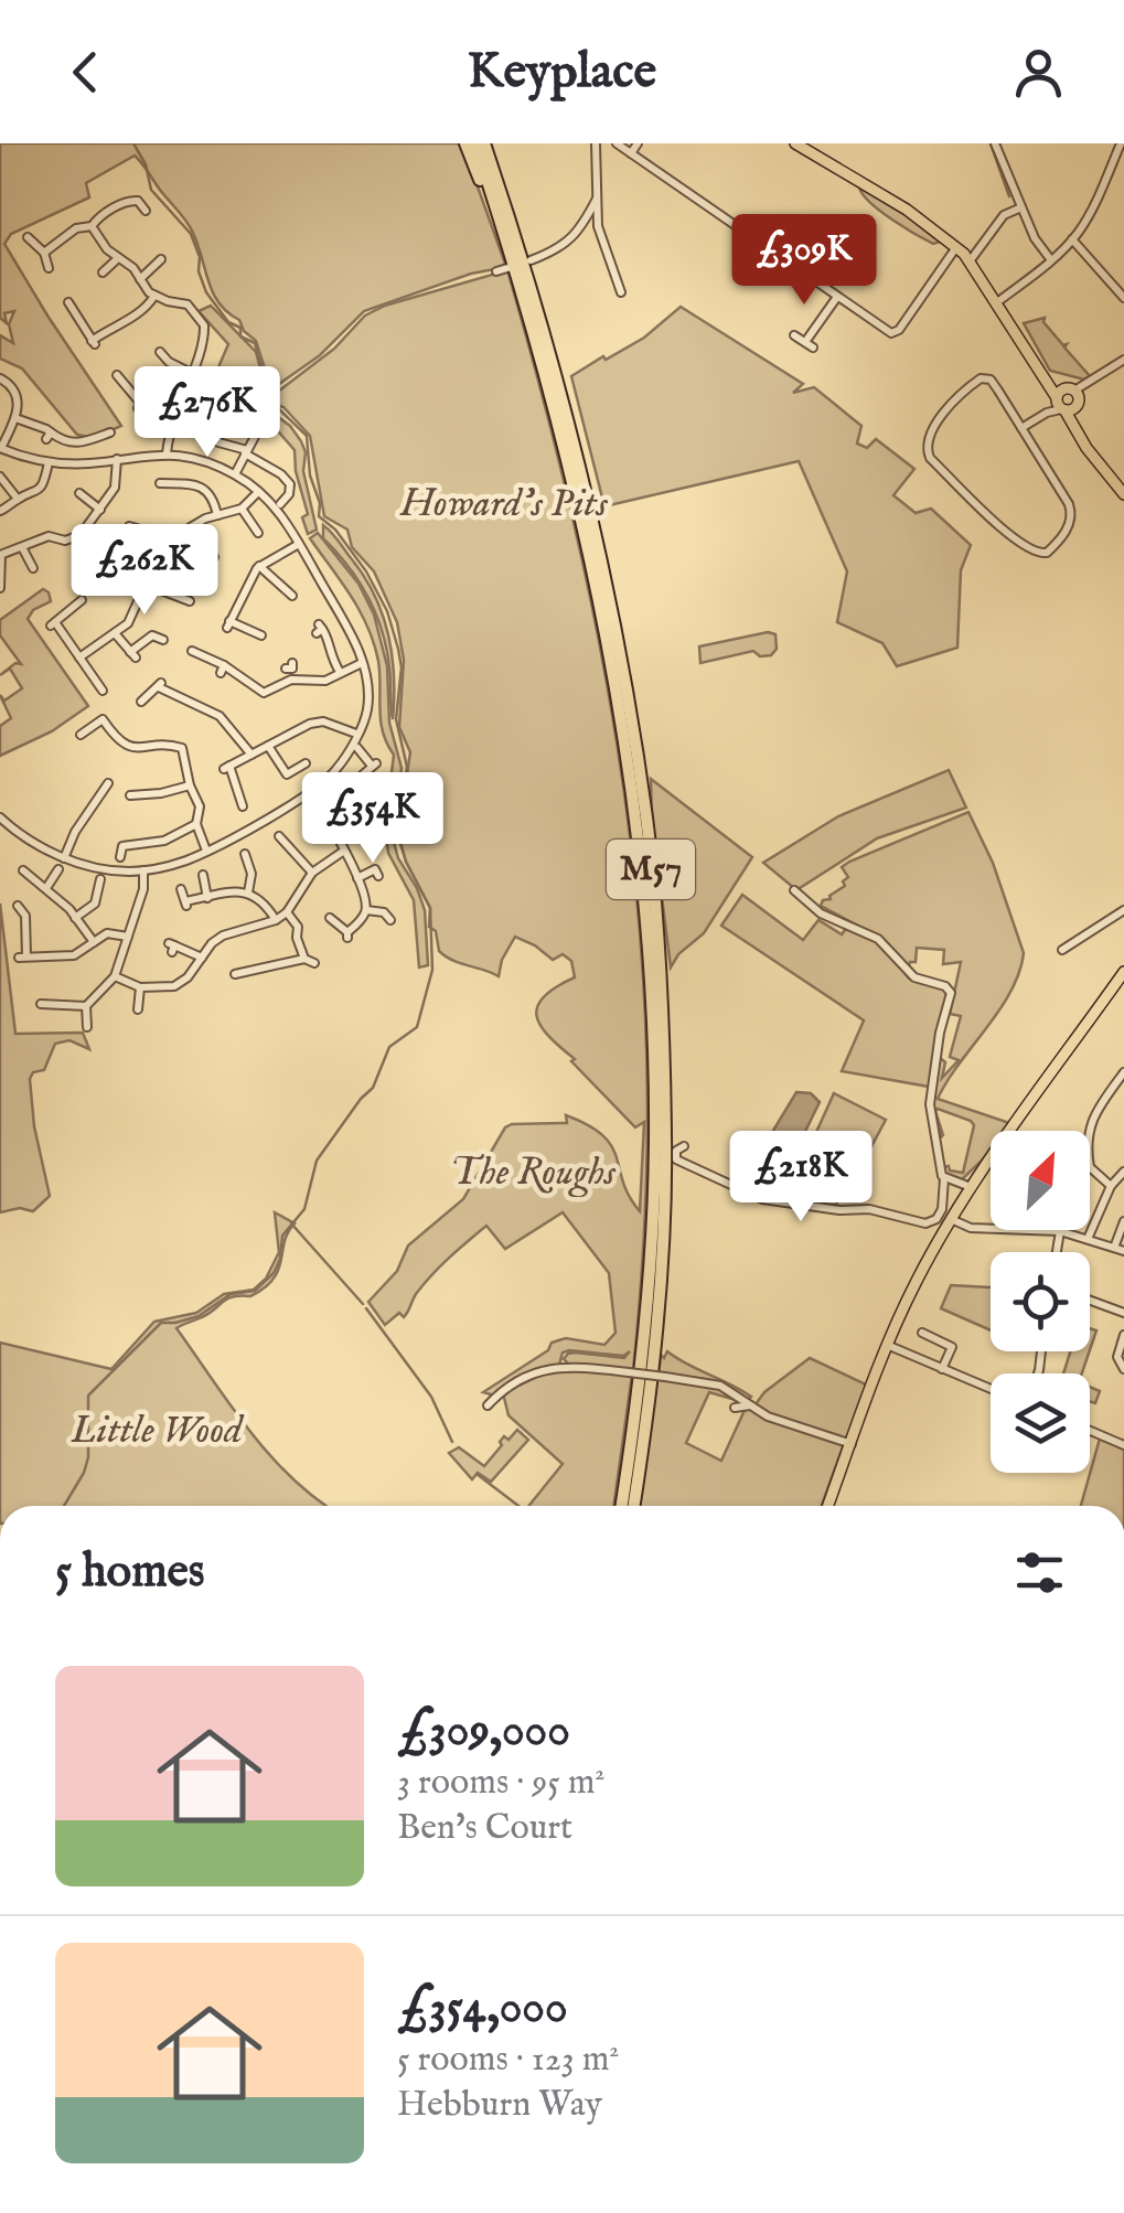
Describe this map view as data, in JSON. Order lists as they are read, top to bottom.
{
  "streets": {
    "highway": ["M57"]
  },
  "parks": ["Howard's Pits", "The Roughs", "Little Wood"],
  "north": "top right",
  "page": {
    "header": "Keyplace",
    "price": [
      "£309K",
      "£276K",
      "£262K",
      "£354K",
      "£218K"
    ],
    "heading": "5 homes",
    "list": [
      {
        "name": "£309,000",
        "note": "3 rooms · 95 m² · Ben's Court"
      },
      {
        "name": "£354,000",
        "note": "5 rooms · 123 m² · Hebburn Way"
      }
    ]
  }
}
